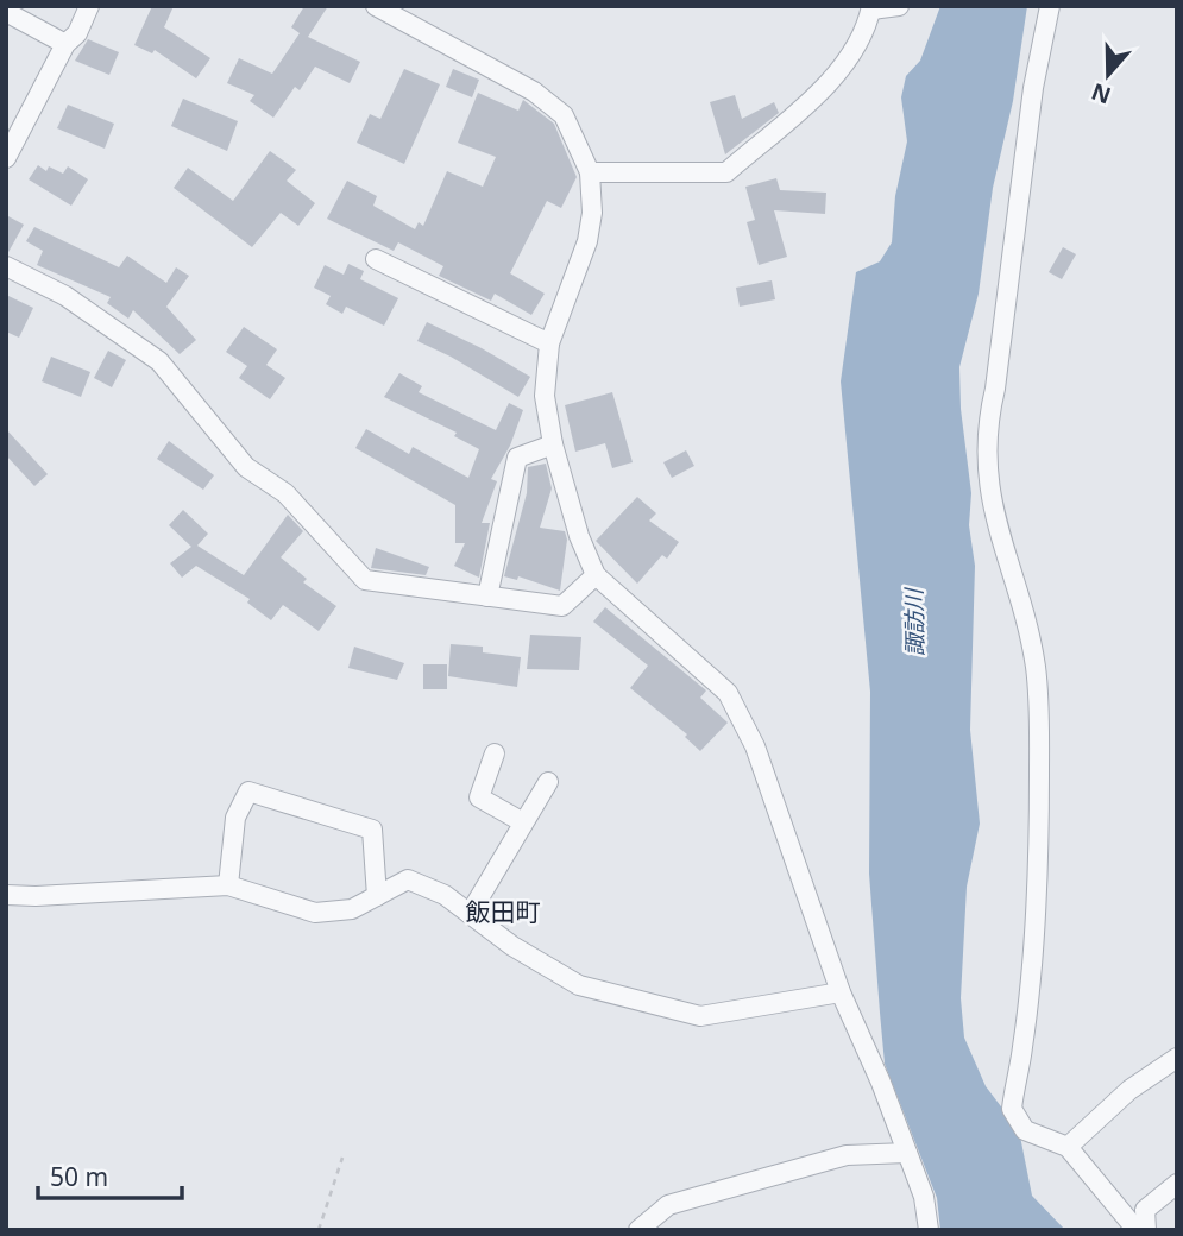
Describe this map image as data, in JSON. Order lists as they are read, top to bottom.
{
  "districts": ["飯田町"],
  "water": ["諏訪川"],
  "scale_bar": "50 m",
  "north": "bottom"
}
